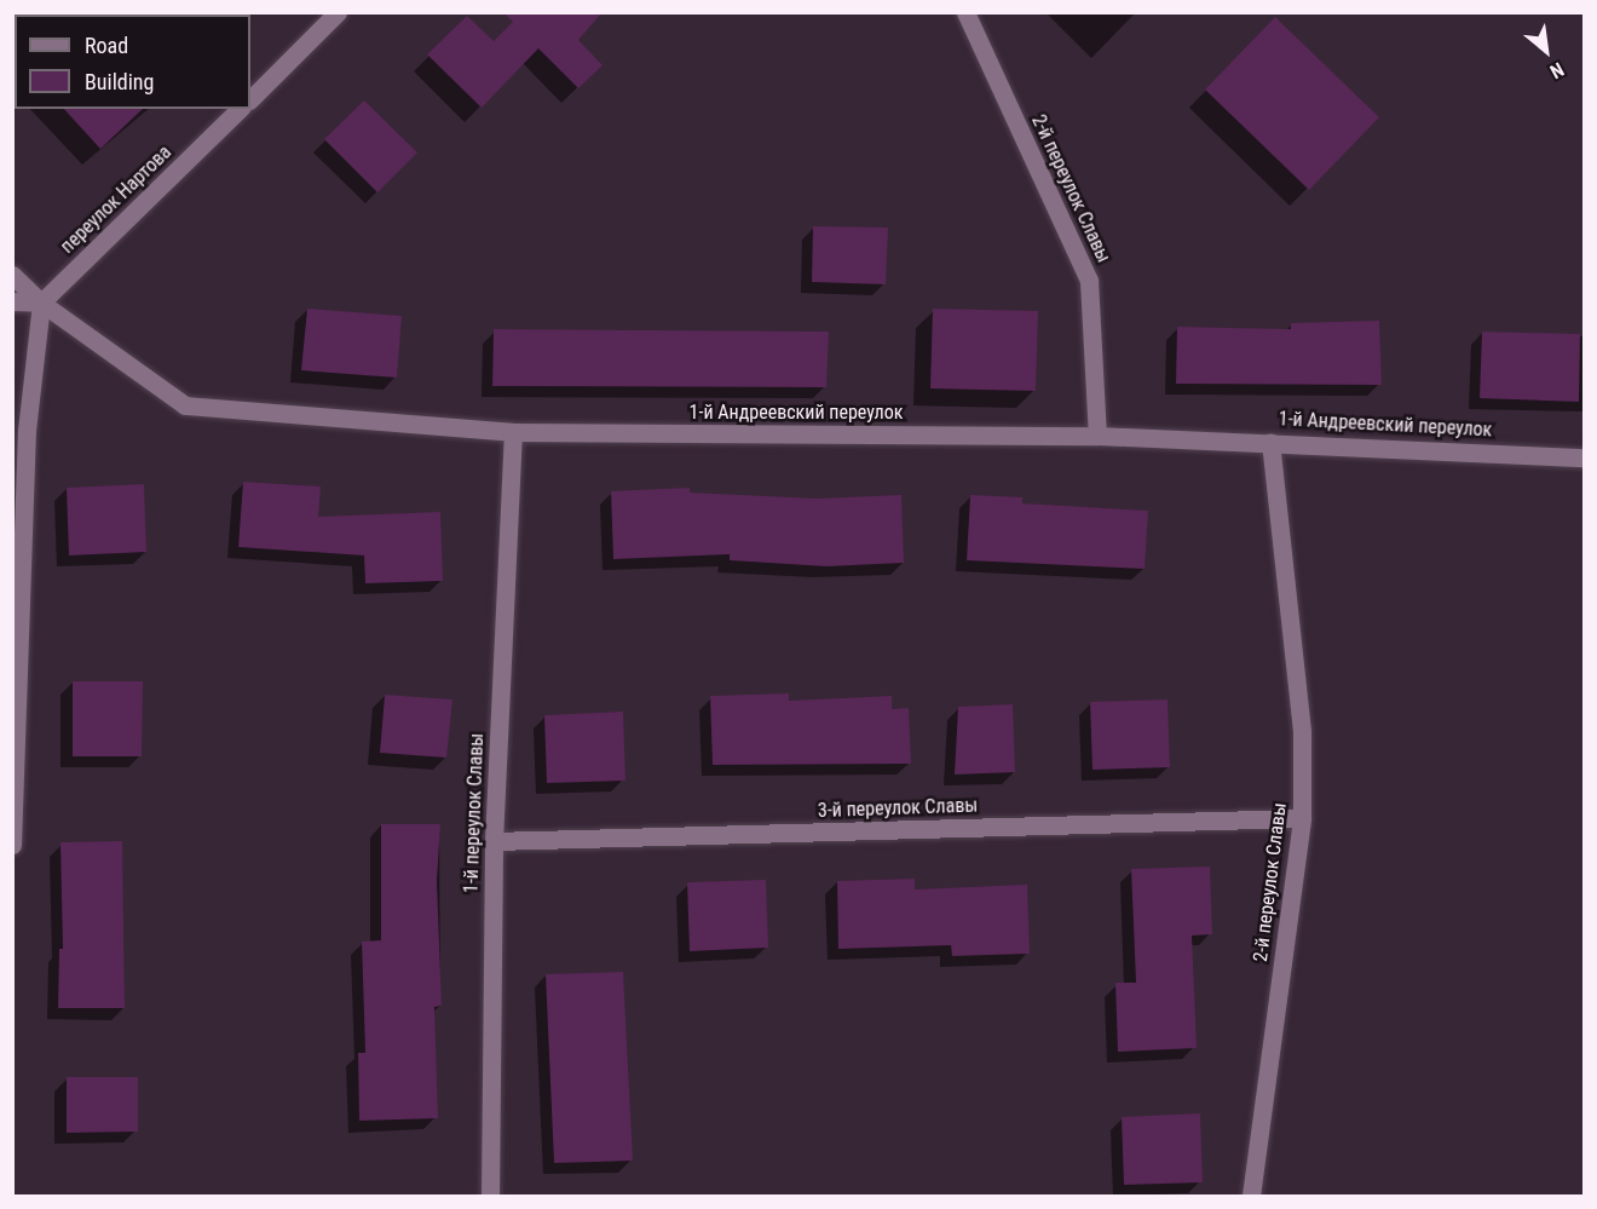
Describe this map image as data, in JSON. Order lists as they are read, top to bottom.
{
  "streets": {
    "street": [
      "2-й переулок Славы",
      "переулок Нартова",
      "1-й Андреевский переулок",
      "3-й переулок Славы",
      "1-й переулок Славы"
    ]
  },
  "crossings": [
    ["2-й переулок Славы", "1-й Андреевский переулок"],
    ["2-й переулок Славы", "3-й переулок Славы"],
    ["переулок Нартова", "1-й Андреевский переулок"],
    ["1-й Андреевский переулок", "1-й переулок Славы"],
    ["3-й переулок Славы", "1-й переулок Славы"]
  ],
  "legend": ["Road", "Building"],
  "north": "bottom right"
}
